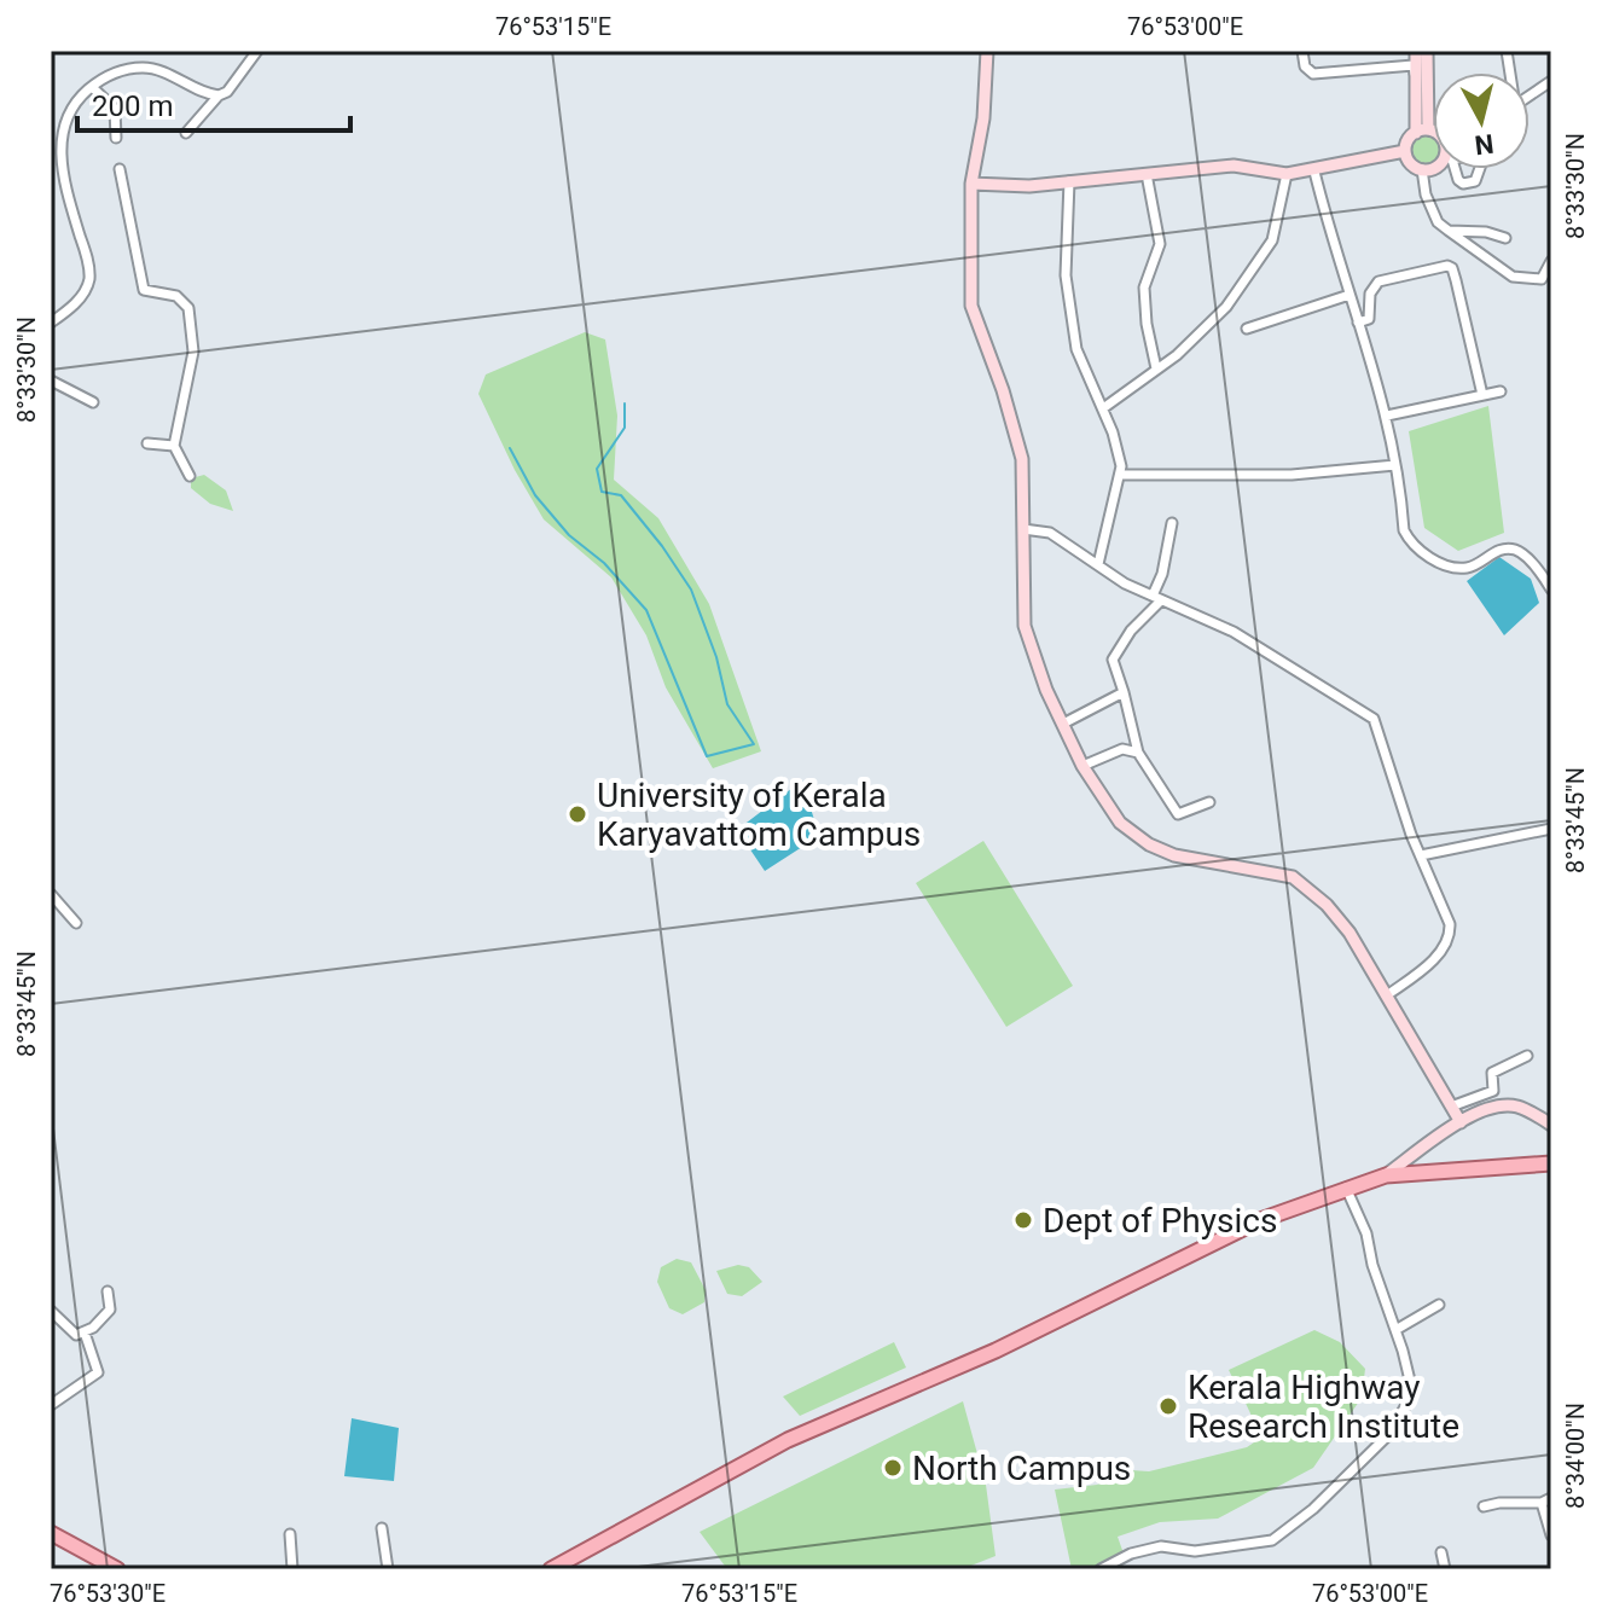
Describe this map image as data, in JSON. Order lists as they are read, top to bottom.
{
  "places": [
    "University of Kerala Karyavattom Campus",
    "Dept of Physics",
    "Kerala Highway Research Institute",
    "North Campus"
  ],
  "scale_bar": "200 m",
  "north": "bottom",
  "coordinates": [
    "76°53'15\"E",
    "76°53'00\"E",
    "8°33'30\"N",
    "8°33'45\"N",
    "8°34'00\"N",
    "76°53'30\"E"
  ]
}
